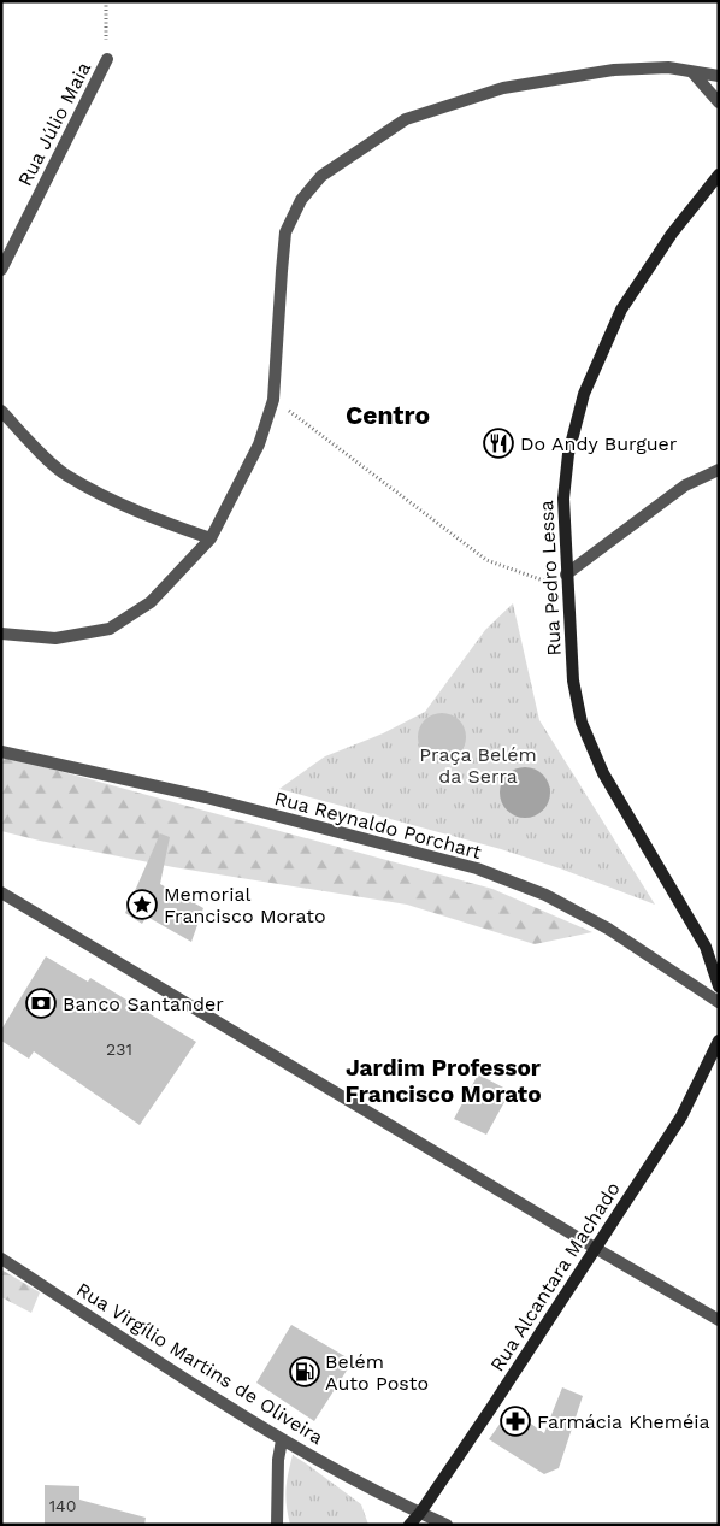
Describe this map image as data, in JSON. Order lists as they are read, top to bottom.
{
  "streets": {
    "main road": ["Rua Pedro Lessa", "Rua Alcantara Machado"],
    "street": ["Rua Júlio Maia", "Rua Reynaldo Porchart", "Rua Virgílio Martins de Oliveira"]
  },
  "crossings": [
    ["Rua Alcantara Machado", "Rua Virgílio Martins de Oliveira"]
  ],
  "districts": ["Centro", "Jardim Professor Francisco Morato"],
  "parks": ["Praça Belém da Serra"],
  "places": {
    "restaurant": ["Do Andy Burguer"],
    "place": ["Memorial Francisco Morato"],
    "bank": ["Banco Santander"],
    "fuel station": ["Belém Auto Posto"],
    "pharmacy": ["Farmácia Kheméia"]
  },
  "house_numbers": ["231", "140"]
}
